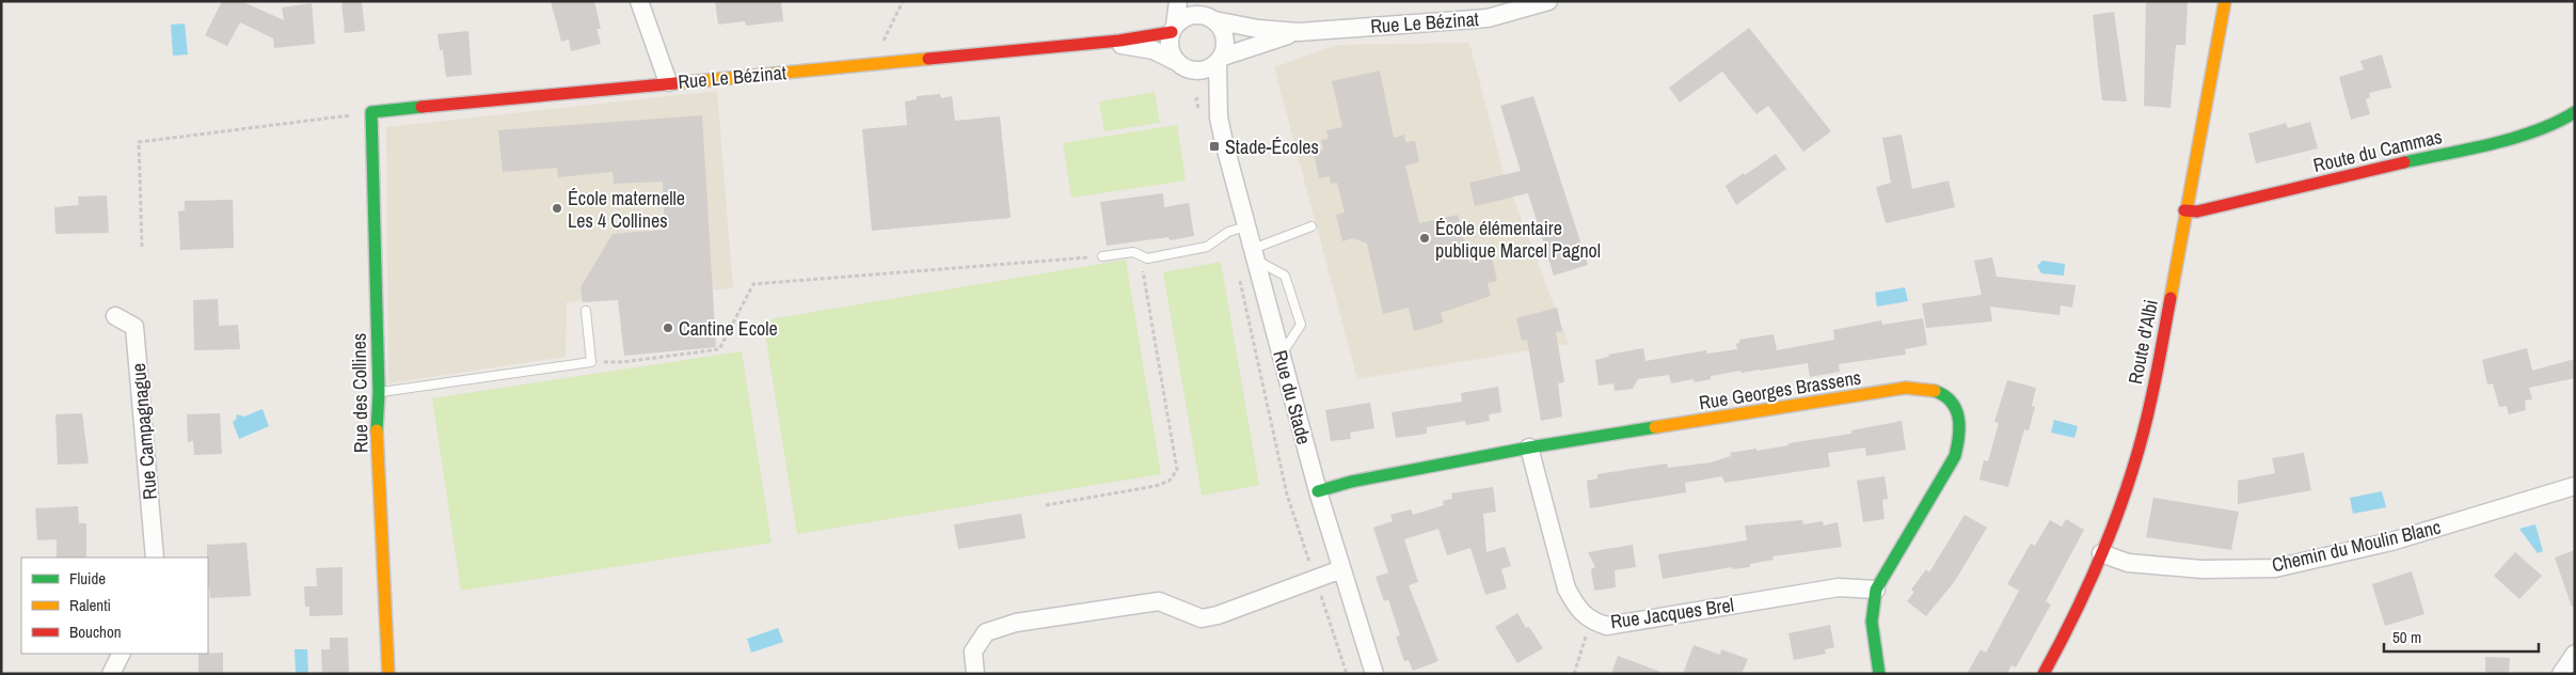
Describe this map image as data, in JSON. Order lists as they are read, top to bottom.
{
  "streets": {
    "street": [
      "Rue Le Bézinat",
      "Route du Cammas",
      "Route d'Albi",
      "Rue Georges Brassens",
      "Rue des Collines",
      "Rue du Stade",
      "Rue Campagnague",
      "Chemin du Moulin Blanc",
      "Rue Jacques Brel"
    ]
  },
  "crossings": [
    ["Rue Le Bézinat", "Rue des Collines"],
    ["Rue Le Bézinat", "Rue du Stade"],
    ["Route du Cammas", "Route d'Albi"],
    ["Route d'Albi", "Chemin du Moulin Blanc"],
    ["Rue Georges Brassens", "Rue du Stade"],
    ["Rue Georges Brassens", "Rue Jacques Brel"]
  ],
  "places": {
    "transit": ["Stade-Écoles"],
    "other": ["École maternelle Les 4 Collines", "École élémentaire publique Marcel Pagnol", "Cantine Ecole"]
  },
  "legend": ["Fluide", "Ralenti", "Bouchon"],
  "scale_bar": "50 m"
}
